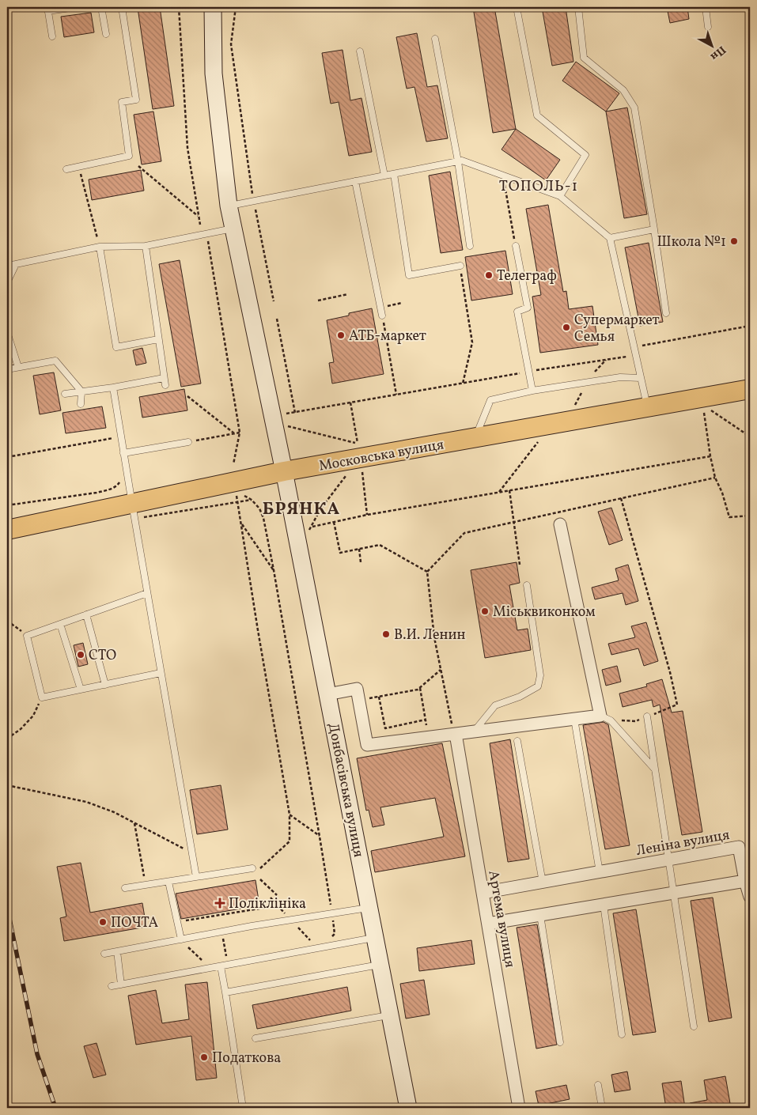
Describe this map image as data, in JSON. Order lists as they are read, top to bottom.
{
  "streets": {
    "main road": ["Московська вулиця"],
    "street": ["Донбасівська вулиця", "Леніна вулиця", "Артема вулиця"]
  },
  "crossings": [
    ["Московська вулиця", "Донбасівська вулиця"],
    ["Леніна вулиця", "Артема вулиця"]
  ],
  "districts": ["ТОПОЛЬ-1", "БРЯНКА"],
  "places": {
    "other": [
      "Школа №1",
      "Телеграф",
      "Супермаркет Семья",
      "АТБ-маркет",
      "Міськвиконком",
      "В.И. Ленин",
      "СТО",
      "ПОЧТА",
      "Податкова"
    ],
    "health": ["Поліклініка"]
  },
  "north": "bottom right"
}
